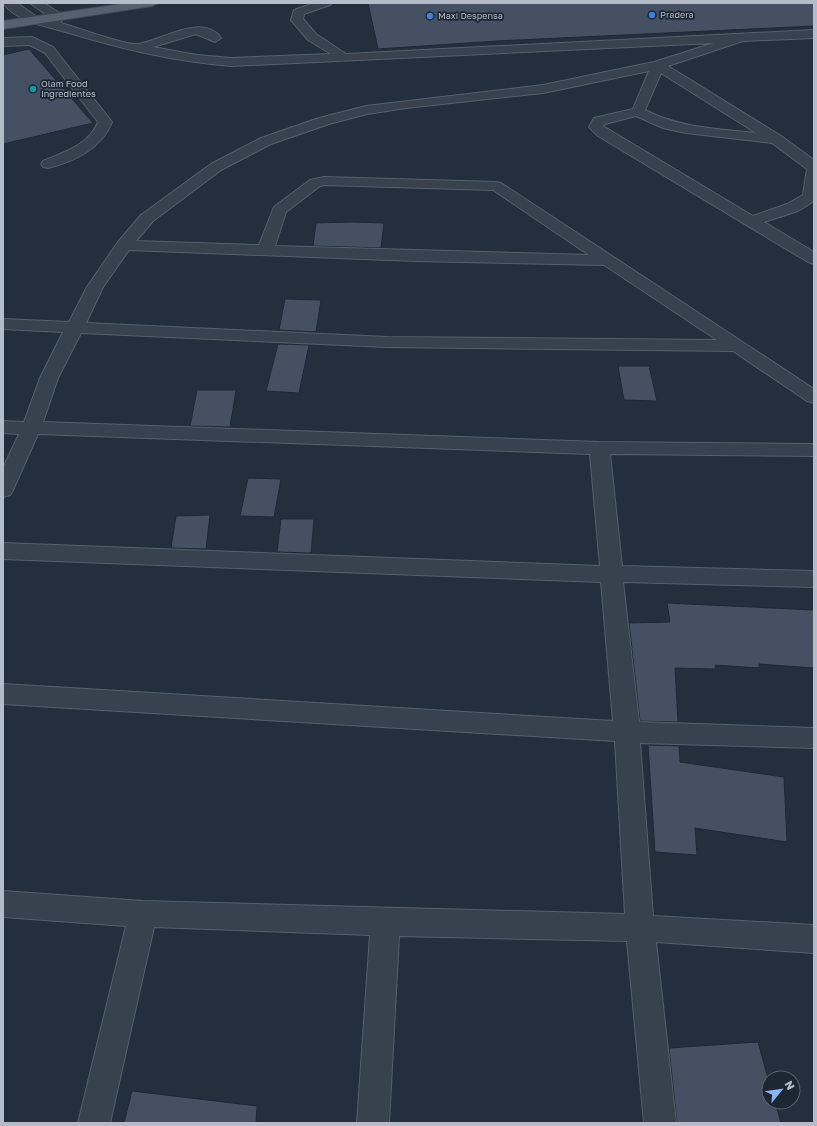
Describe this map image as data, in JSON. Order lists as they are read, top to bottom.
{
  "places": ["Pradera", "Maxi Despensa", "Olam Food Ingredientes"],
  "north": "top right"
}
